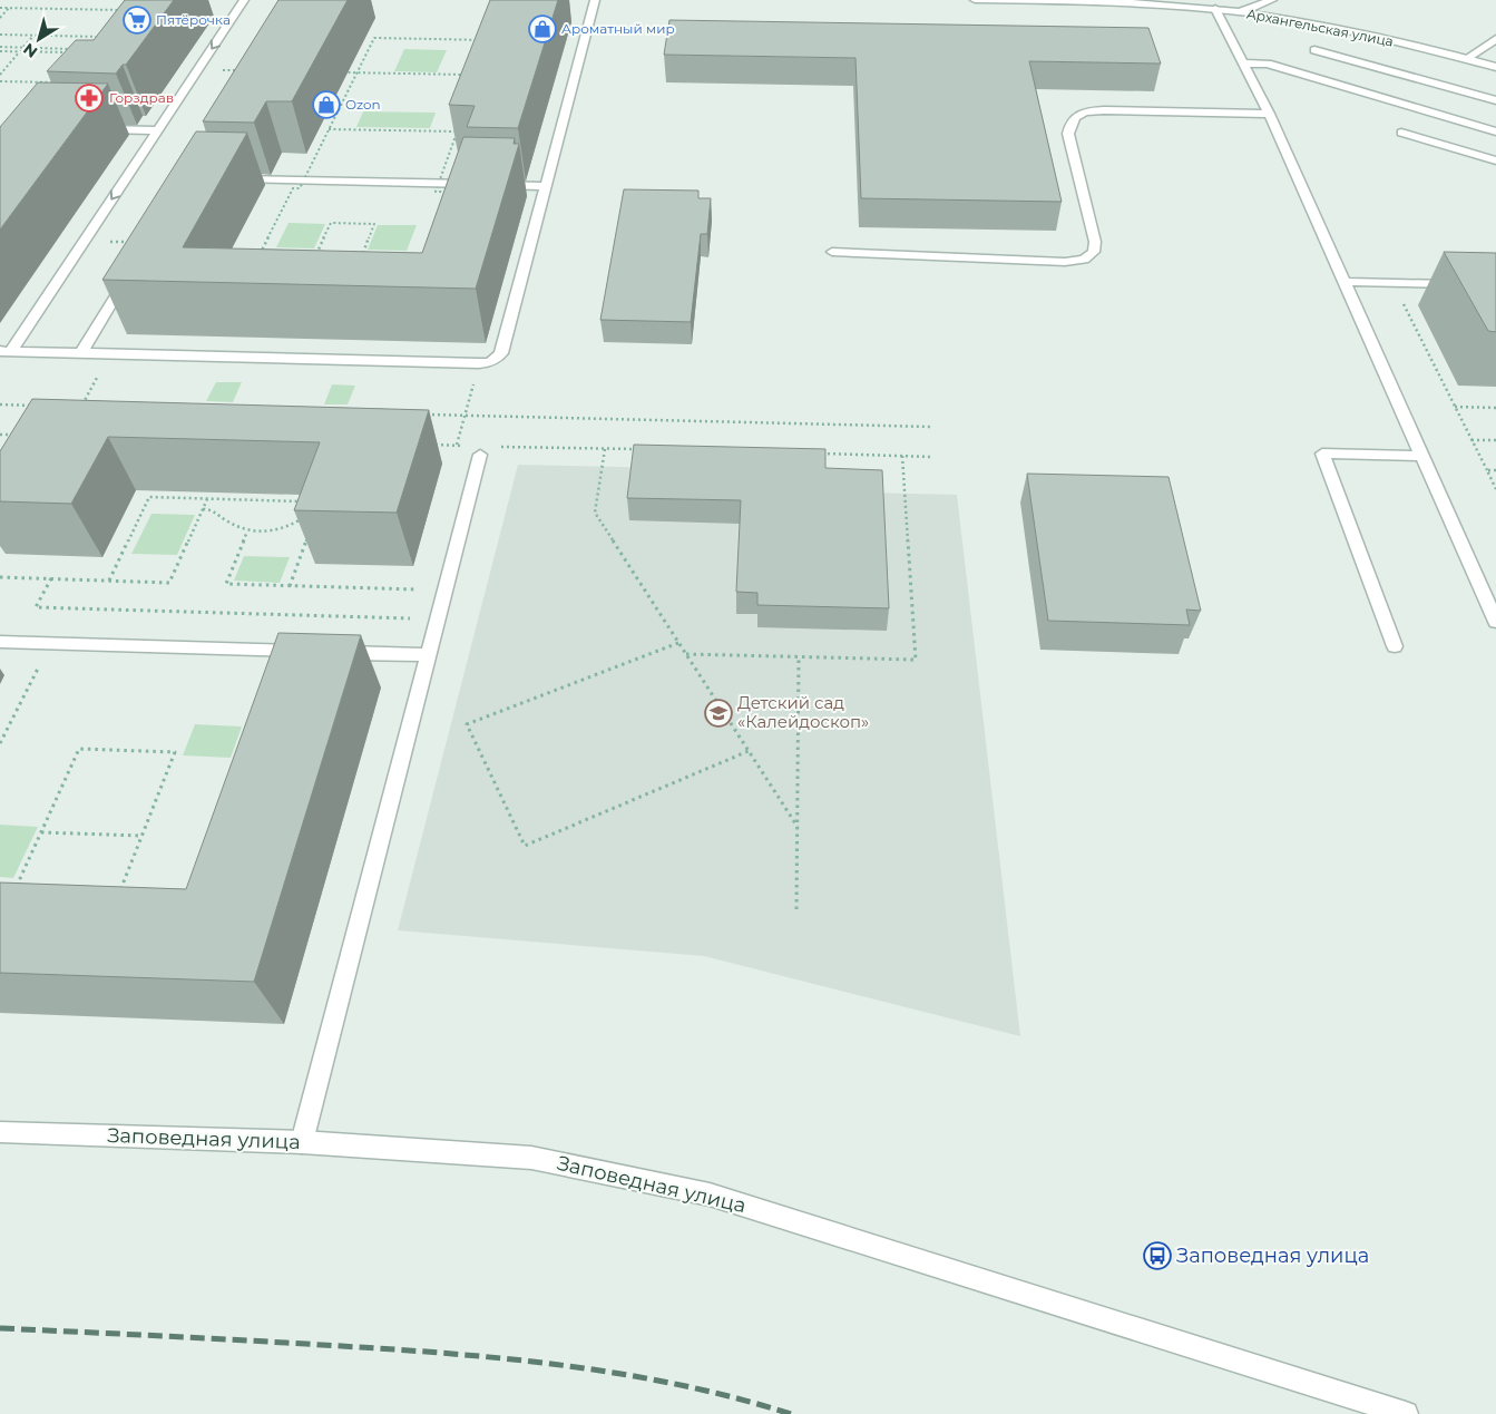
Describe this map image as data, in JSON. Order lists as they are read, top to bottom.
{
  "streets": {
    "street": ["Архангельская улица", "Заповедная улица"]
  },
  "places": {
    "supermarket": ["Пятёрочка"],
    "shop": ["Ароматный мир", "Ozon"],
    "pharmacy": ["Горздрав"],
    "school or university": ["Детский сад «Калейдоскоп»"],
    "bus stop": ["Заповедная улица"]
  },
  "north": "bottom left"
}
